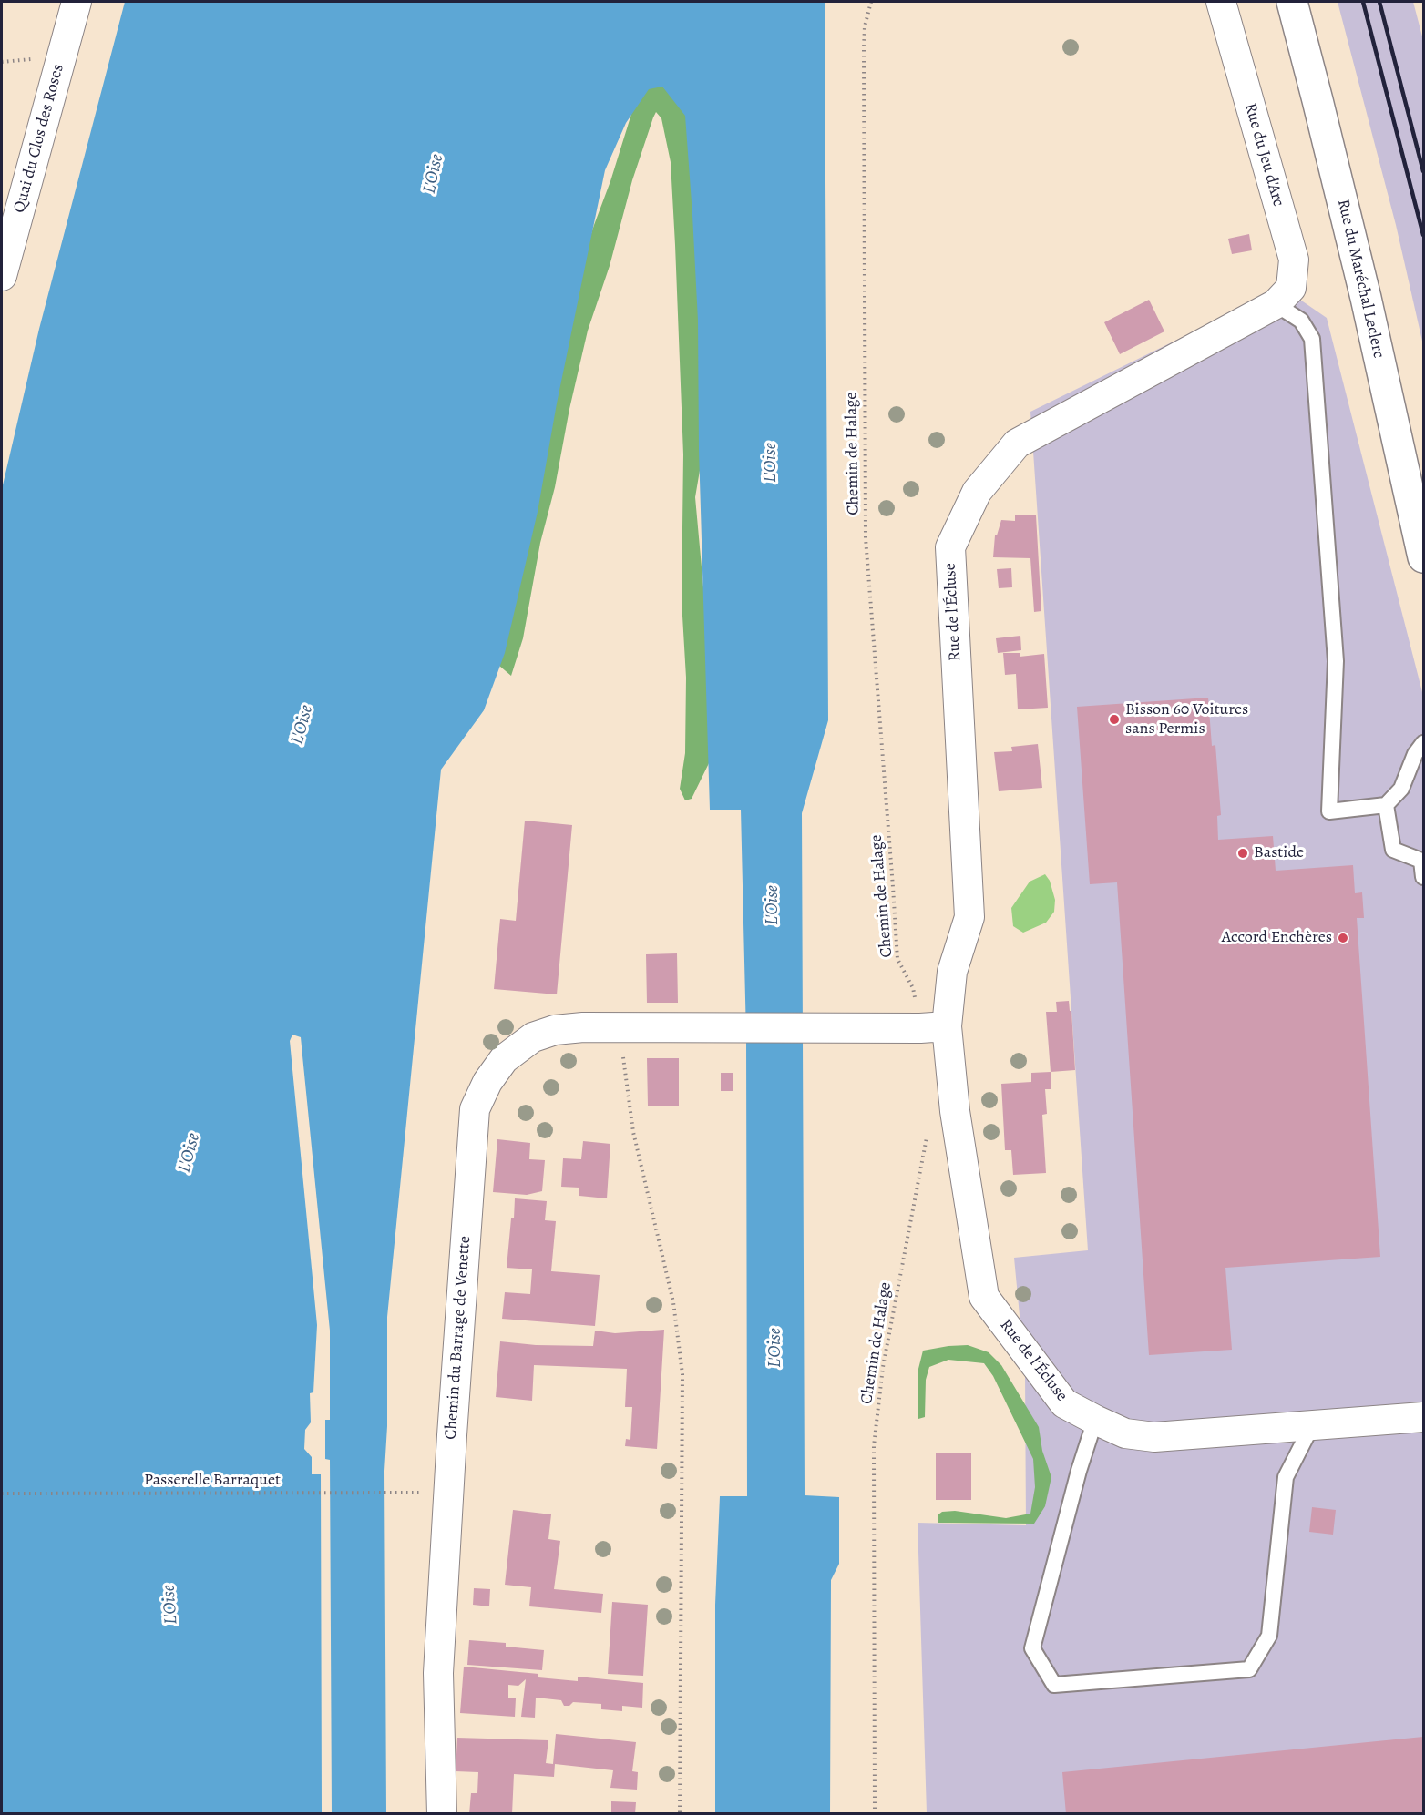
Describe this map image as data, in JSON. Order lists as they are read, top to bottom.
{
  "streets": {
    "main road": ["Rue du Maréchal Leclerc"],
    "street": [
      "Quai du Clos des Roses",
      "Rue du Jeu d'Arc",
      "Rue de l'Écluse",
      "Chemin du Barrage de Venette"
    ],
    "path": ["Chemin de Halage", "Passerelle Barraquet"]
  },
  "crossings": [
    ["Rue du Jeu d'Arc", "Rue de l'Écluse"],
    ["Chemin de Halage", "Rue de l'Écluse"],
    ["Chemin de Halage", "Chemin du Barrage de Venette"],
    ["Rue de l'Écluse", "Chemin du Barrage de Venette"]
  ],
  "water": ["L'Oise"],
  "places": ["Bisson 60 Voitures sans Permis", "Bastide", "Accord Enchères"]
}
